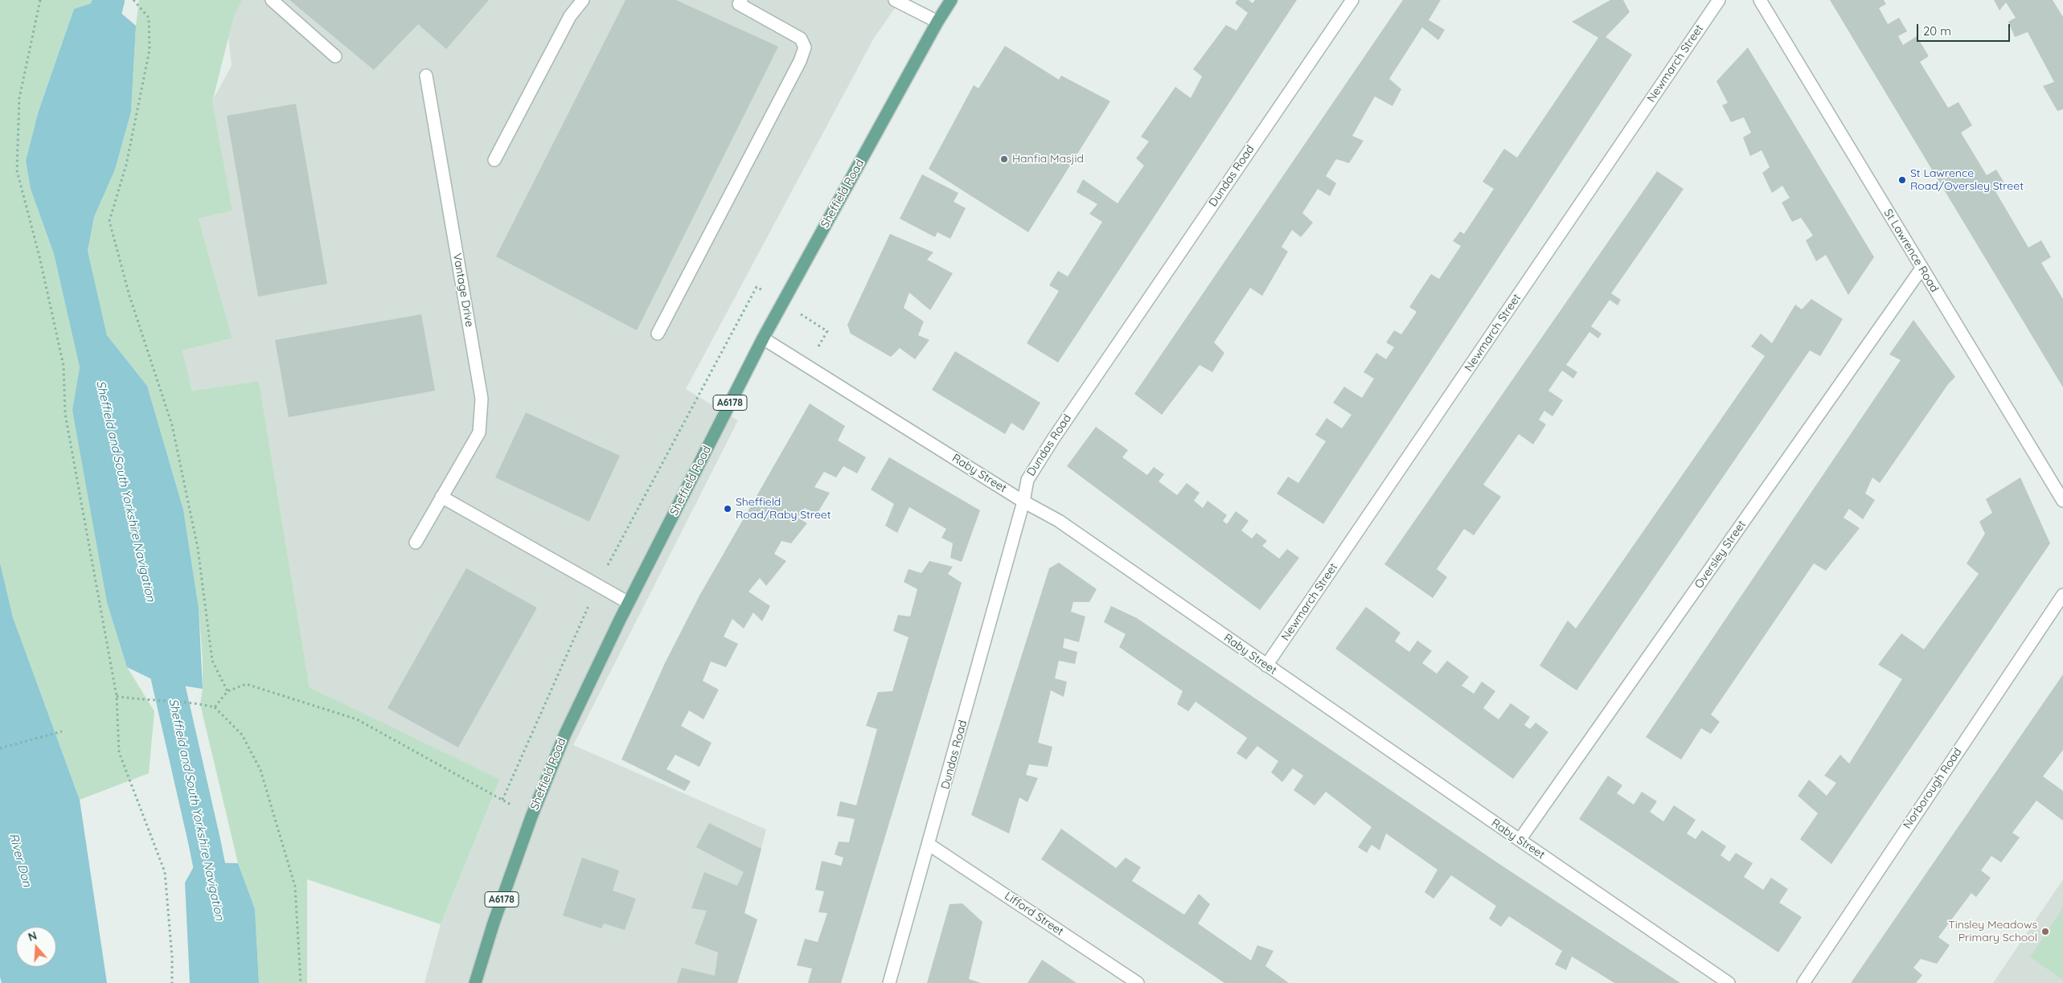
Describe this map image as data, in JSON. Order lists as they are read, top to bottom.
{
  "streets": {
    "main road": ["Sheffield Road", "A6178"],
    "street": [
      "Newmarch Street",
      "Dundas Road",
      "St Lawrence Road",
      "Vantage Drive",
      "Raby Street",
      "Oversley Street",
      "Norborough Road",
      "Lifford Street"
    ]
  },
  "crossings": [
    ["Newmarch Street", "Raby Street"],
    ["Dundas Road", "Raby Street"],
    ["Dundas Road", "Lifford Street"],
    ["Sheffield Road", "Raby Street"],
    ["St Lawrence Road", "Oversley Street"],
    ["Raby Street", "Oversley Street"]
  ],
  "water": ["Sheffield and South Yorkshire Navigation", "River Don"],
  "places": [
    "Hanfia Masjid",
    "St Lawrence Road/Oversley Street",
    "Sheffield Road/Raby Street",
    "Tinsley Meadows Primary School"
  ],
  "scale_bar": "20 m",
  "north": "top"
}
